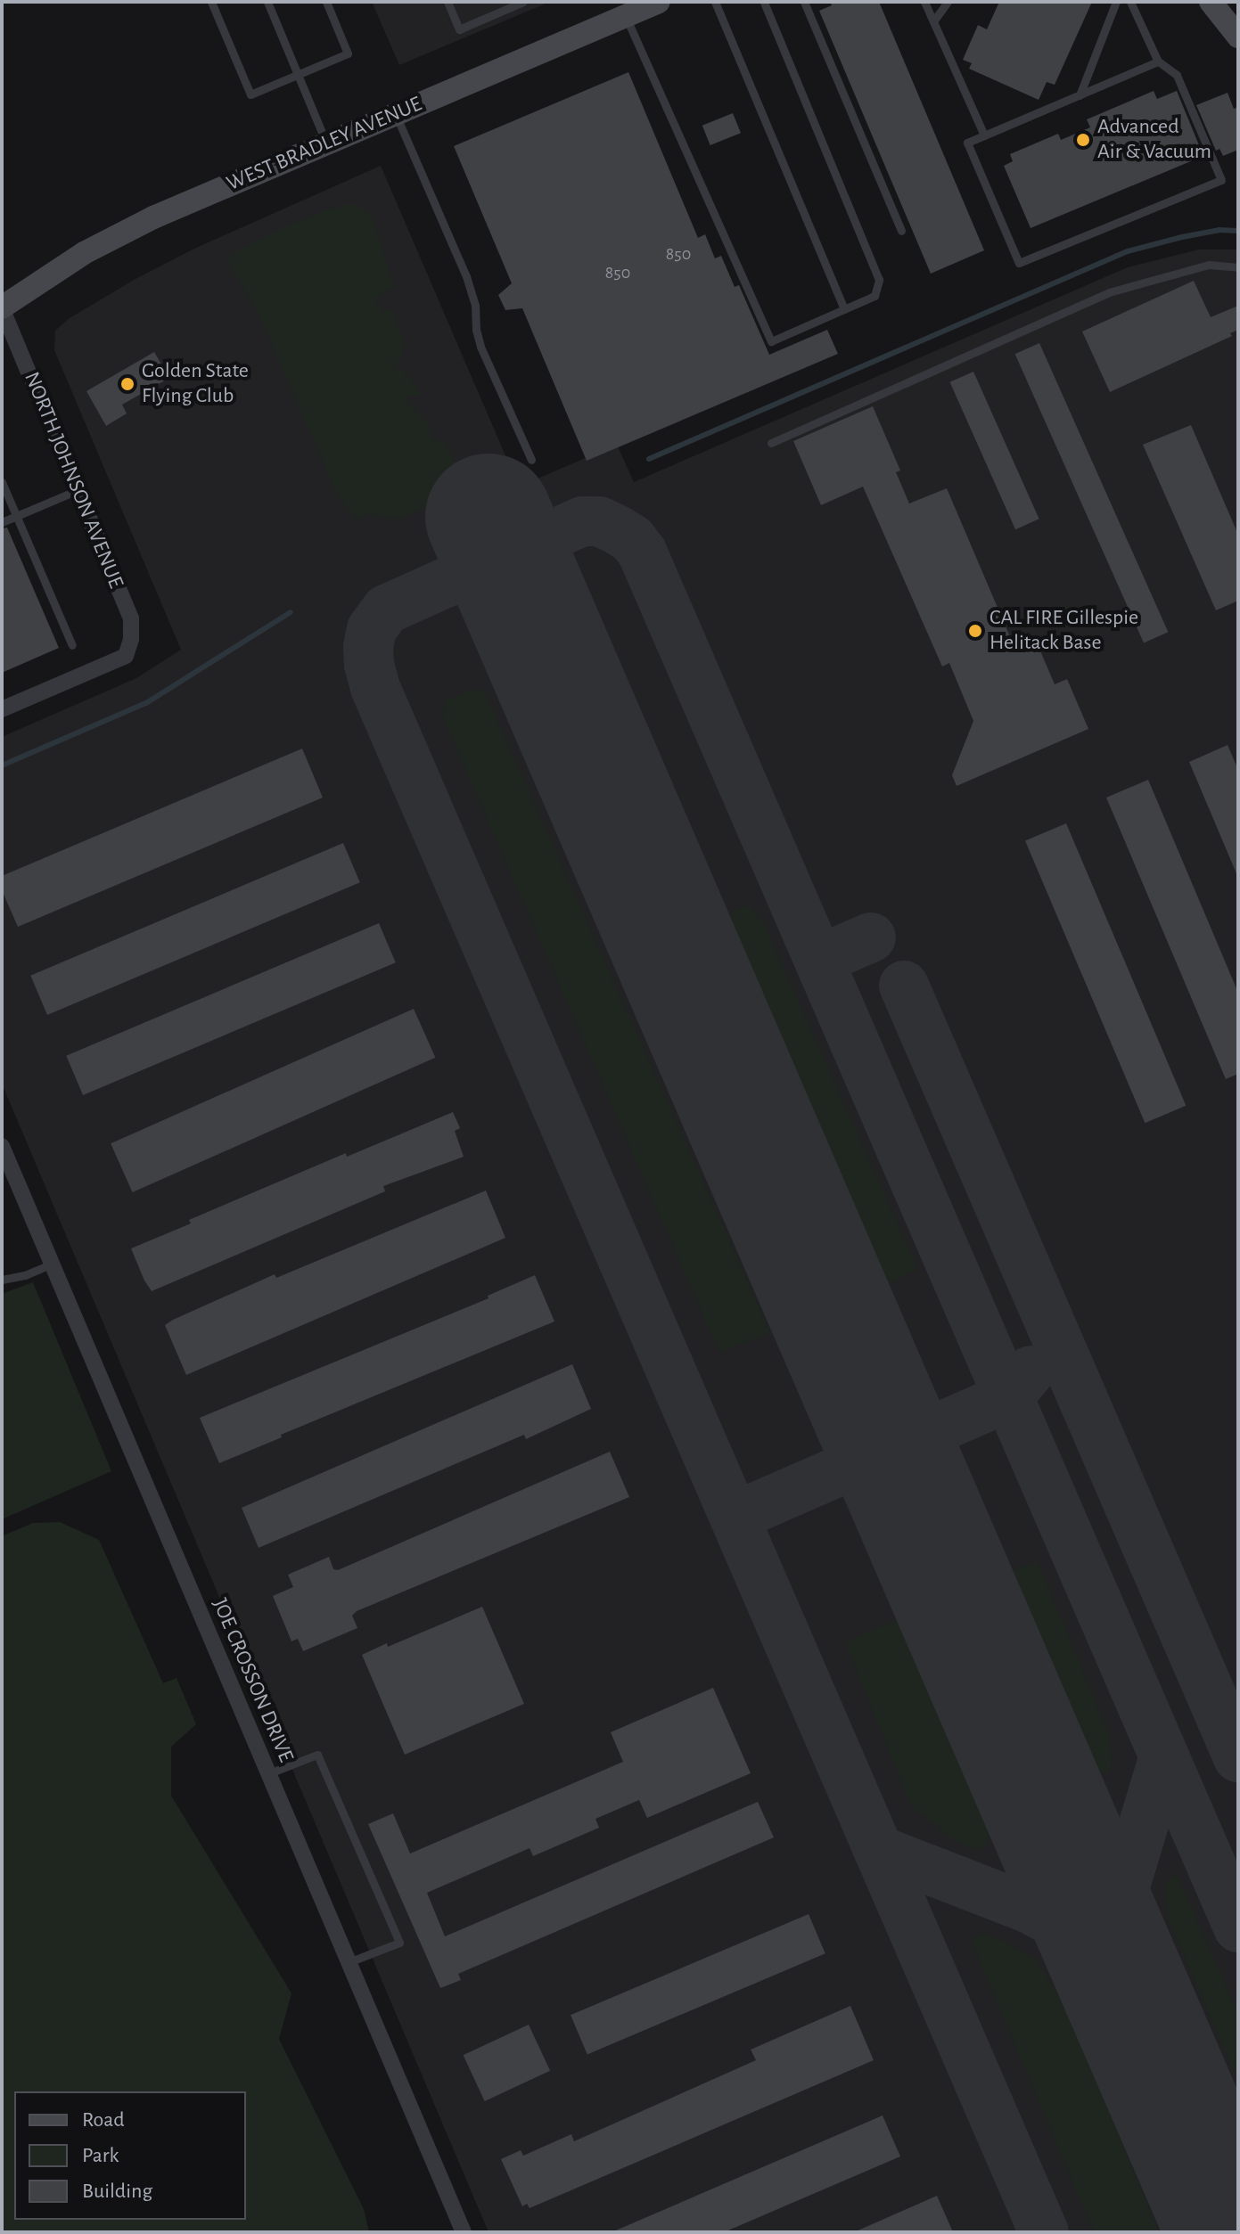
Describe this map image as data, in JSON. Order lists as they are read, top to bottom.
{
  "streets": {
    "main road": ["WEST BRADLEY AVENUE"],
    "street": ["NORTH JOHNSON AVENUE", "JOE CROSSON DRIVE"]
  },
  "crossings": [
    ["WEST BRADLEY AVENUE", "NORTH JOHNSON AVENUE"]
  ],
  "places": ["Advanced Air & Vacuum", "Golden State Flying Club", "CAL FIRE Gillespie Helitack Base"],
  "house_numbers": ["850", "850"],
  "legend": ["Road", "Park", "Building"]
}
